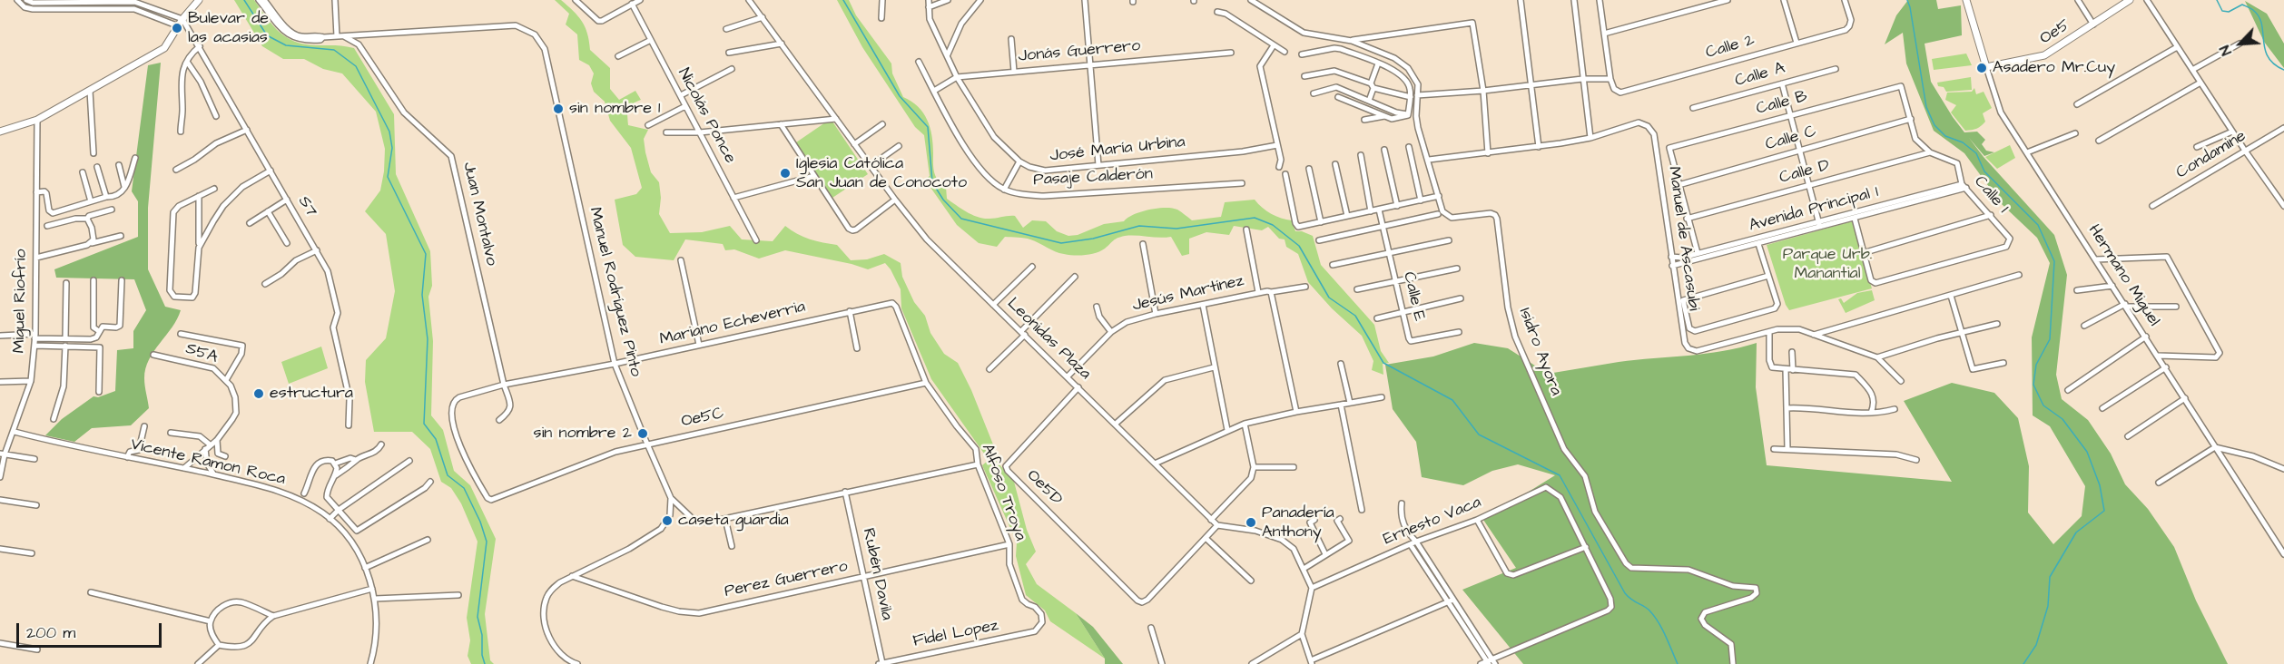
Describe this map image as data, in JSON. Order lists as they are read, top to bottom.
{
  "streets": {
    "street": [
      "Oe5",
      "Calle 2",
      "Jonás Guerrero",
      "Calle A",
      "Calle B",
      "Nicolás Ponce",
      "Calle C",
      "José María Urbina",
      "Condamine",
      "Calle D",
      "Pasaje Calderón",
      "Calle 1",
      "S7",
      "Avenida Principal 1",
      "Juan Montalvo",
      "Manuel de Ascasubi",
      "Hermano Miguel",
      "Manuel Rodríguez Pinto",
      "Jesús Martínez",
      "Calle E",
      "Miguel Riofrío",
      "Mariano Echeverria",
      "Leonidas Plaza",
      "Isidro Ayora",
      "S5A",
      "Oe5C",
      "Vicente Ramon Roca",
      "Oe5D",
      "Alfoso Troya",
      "Ernesto Vaca",
      "Rubén Davila",
      "Perez Guerrero",
      "Fidel Lopez"
    ]
  },
  "crossings": [
    ["Oe5", "Hermano Miguel"],
    ["Jonás Guerrero", "José María Urbina"],
    ["Jonás Guerrero", "Pasaje Calderón"],
    ["Calle B", "Calle C"],
    ["Calle D", "Calle 1"],
    ["Calle 1", "Avenida Principal 1"],
    ["Avenida Principal 1", "Manuel de Ascasubi"],
    ["Juan Montalvo", "Manuel Rodríguez Pinto"],
    ["Juan Montalvo", "Mariano Echeverria"],
    ["Manuel de Ascasubi", "Isidro Ayora"],
    ["Manuel Rodríguez Pinto", "Mariano Echeverria"],
    ["Manuel Rodríguez Pinto", "Oe5C"],
    ["Jesús Martínez", "Leonidas Plaza"],
    ["Miguel Riofrío", "Vicente Ramon Roca"],
    ["Mariano Echeverria", "Oe5C"],
    ["Mariano Echeverria", "Alfoso Troya"],
    ["Leonidas Plaza", "Oe5D"],
    ["S5A", "Vicente Ramon Roca"],
    ["Oe5C", "Alfoso Troya"],
    ["Alfoso Troya", "Perez Guerrero"],
    ["Alfoso Troya", "Fidel Lopez"],
    ["Rubén Davila", "Perez Guerrero"],
    ["Rubén Davila", "Fidel Lopez"]
  ],
  "parks": ["Parque Urb. Manantial"],
  "places": [
    "Bulevar de las acasias",
    "Asadero Mr.Cuy",
    "sin nombre 1",
    "Iglesia Católica San Juan de Conocoto",
    "estructura",
    "sin nombre 2",
    "caseta guardia",
    "Panadería Anthony"
  ],
  "scale_bar": "200 m",
  "north": "bottom left"
}
